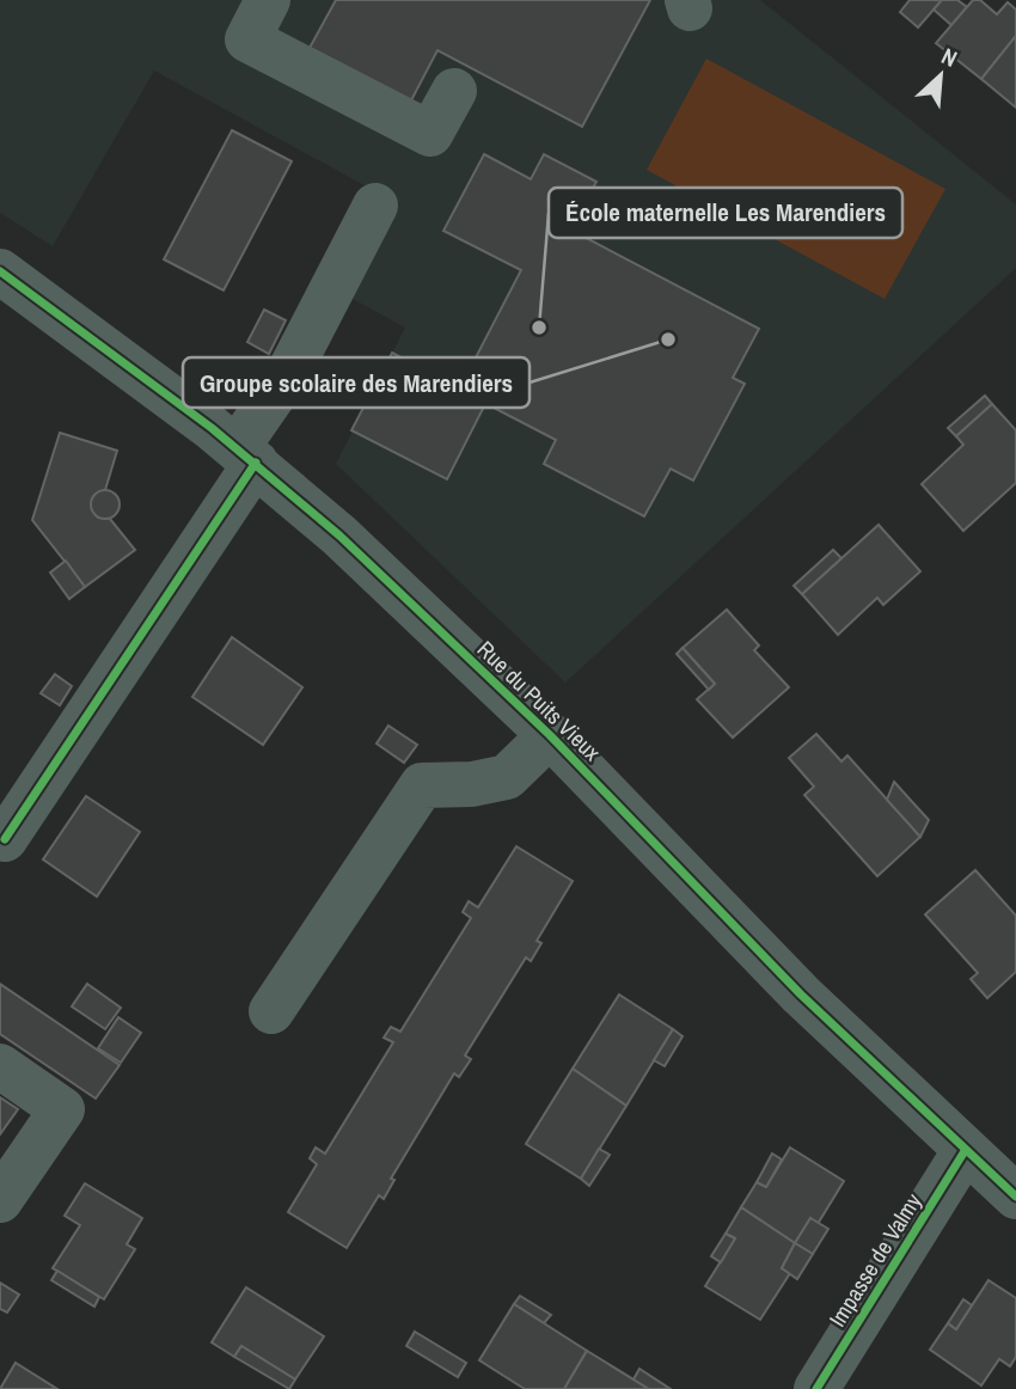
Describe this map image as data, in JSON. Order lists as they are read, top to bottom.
{
  "streets": {
    "street": ["Rue du Puits Vieux", "Impasse de Valmy"]
  },
  "crossings": [
    ["Rue du Puits Vieux", "Impasse de Valmy"]
  ],
  "places": ["École maternelle Les Marendiers", "Groupe scolaire des Marendiers"],
  "north": "top right"
}
